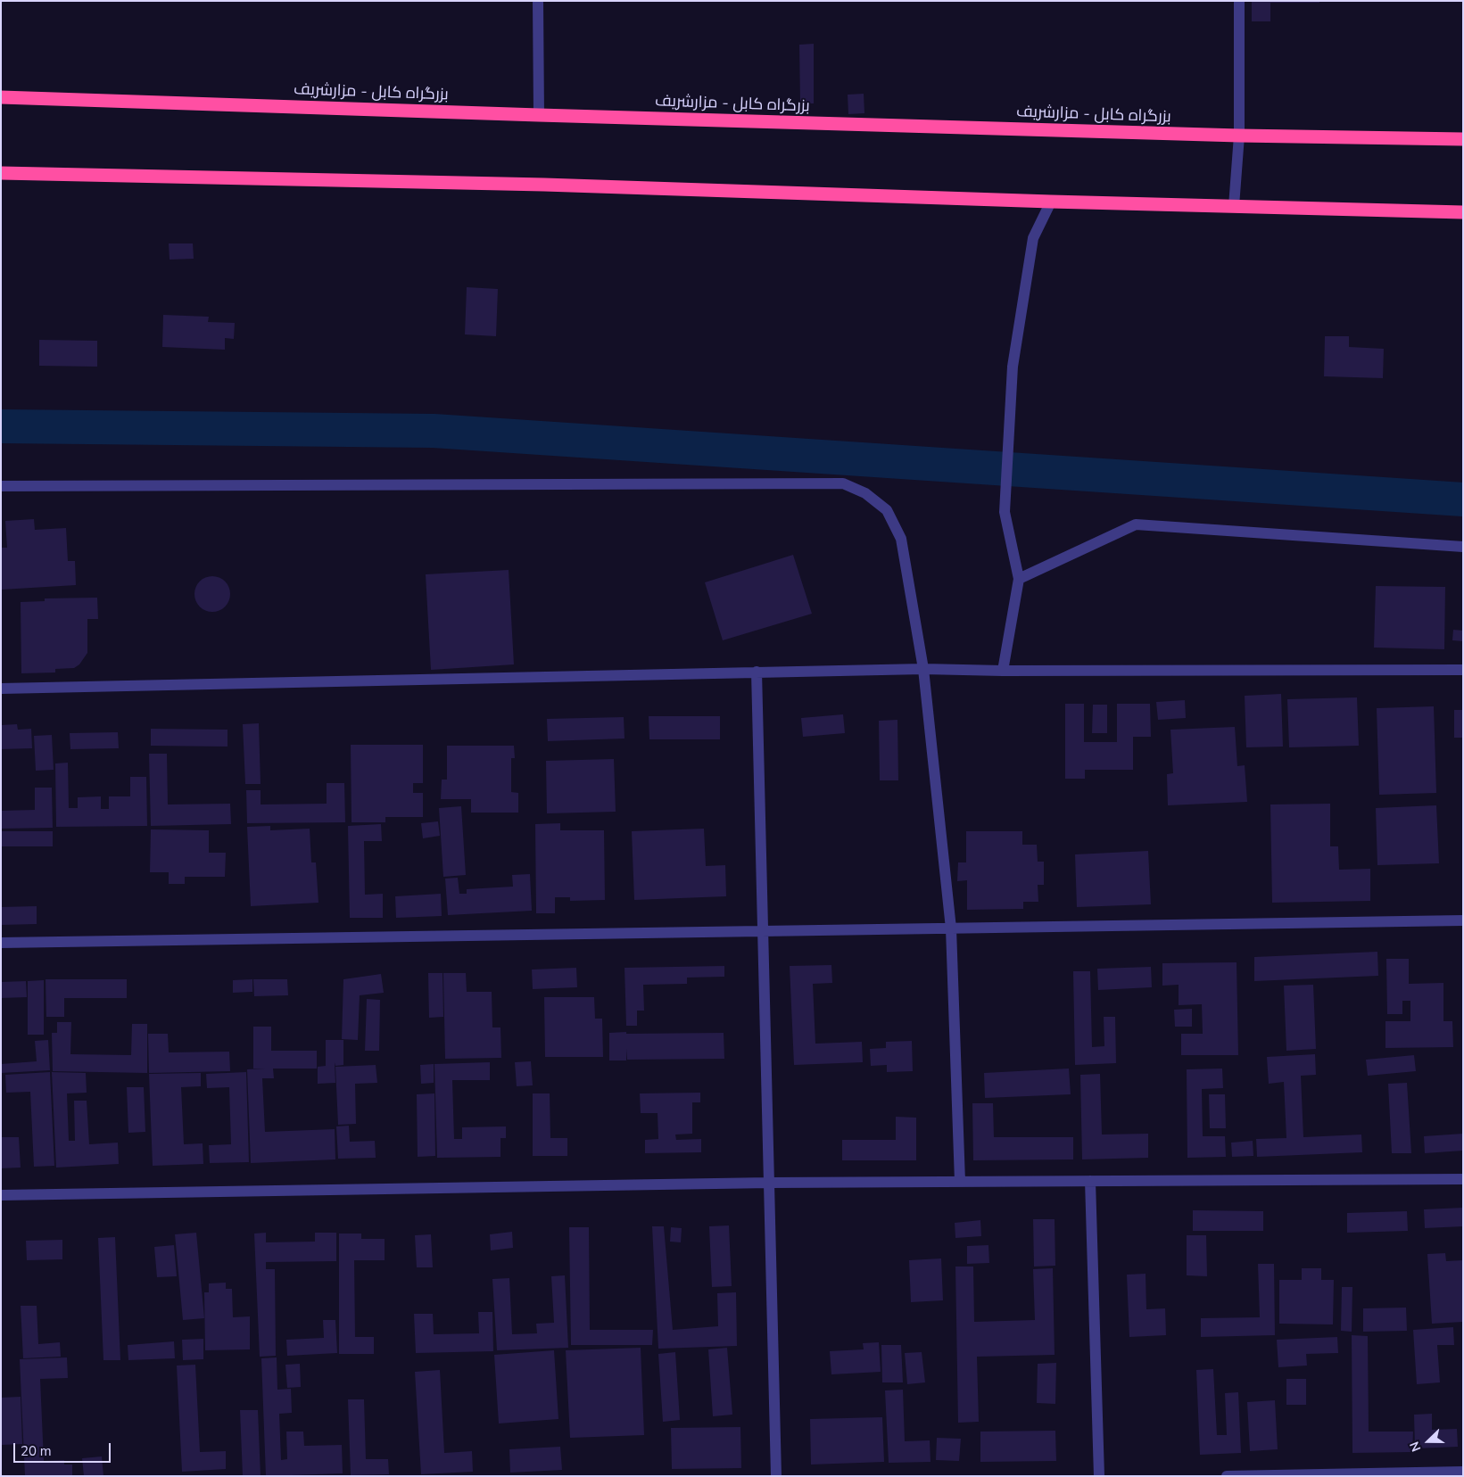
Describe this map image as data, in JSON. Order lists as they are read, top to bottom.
{
  "streets": {
    "highway": ["بزرگراه کابل - مزارشریف"]
  },
  "scale_bar": "20 m",
  "north": "left"
}
